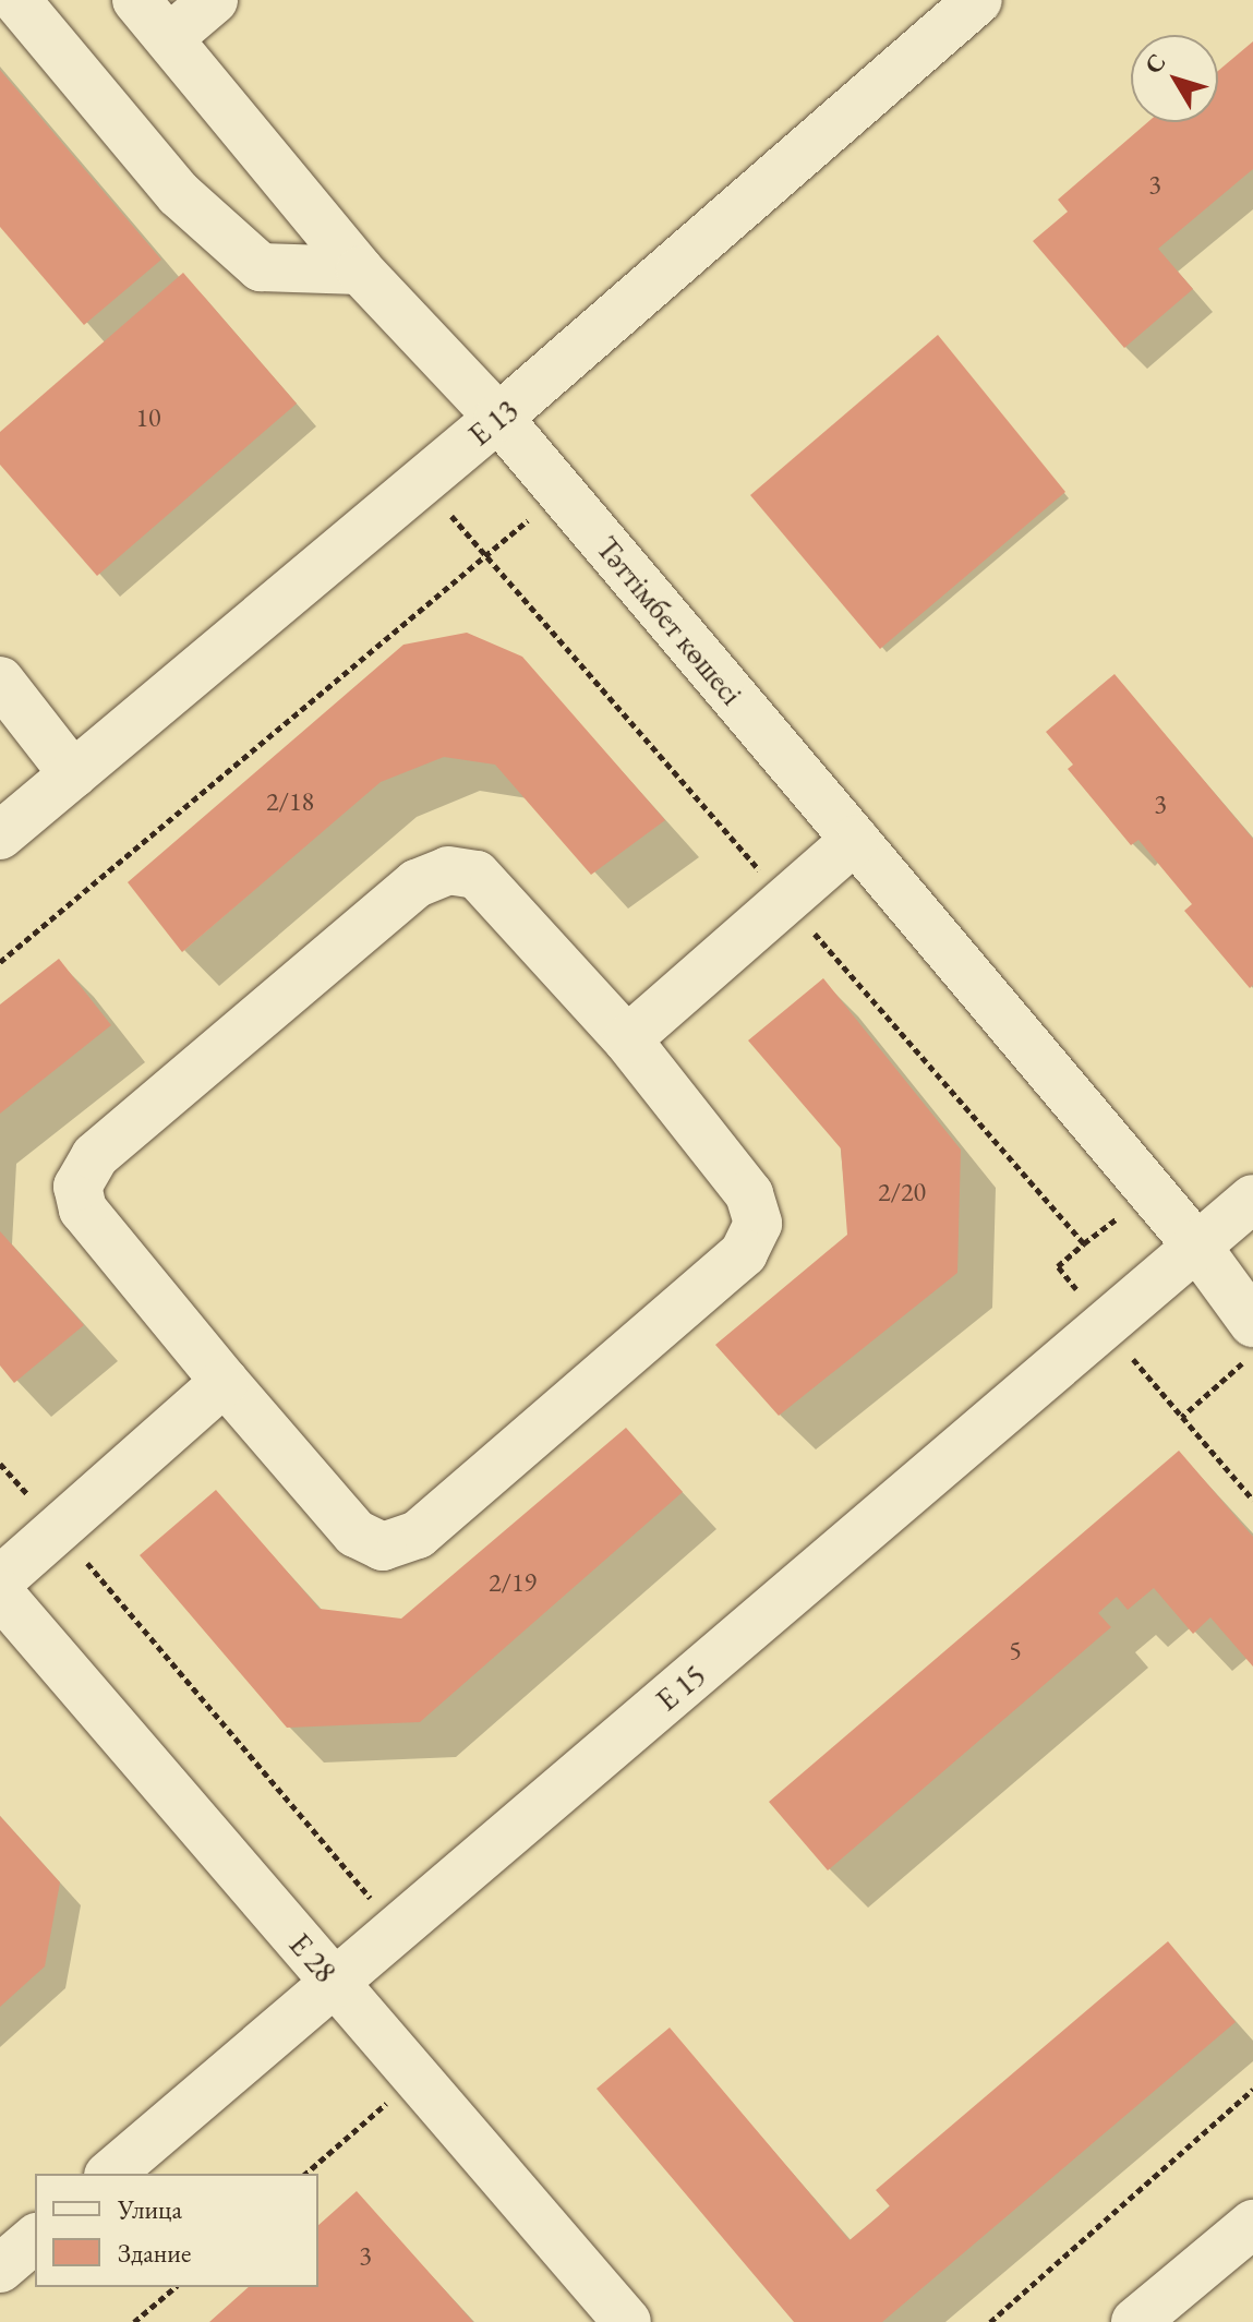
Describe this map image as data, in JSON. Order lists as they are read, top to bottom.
{
  "streets": {
    "street": [
      "E 13",
      "Тәттімбет көшесі",
      "E 15",
      "E 28"
    ]
  },
  "crossings": [
    ["E 13", "Тәттімбет көшесі"],
    ["Тәттімбет көшесі", "E 15"],
    ["E 15", "E 28"]
  ],
  "house_numbers": [
    "3",
    "10",
    "2/18",
    "3",
    "2/20",
    "2/19",
    "5",
    "3"
  ],
  "legend": ["Улица", "Здание"],
  "north": "top left"
}
